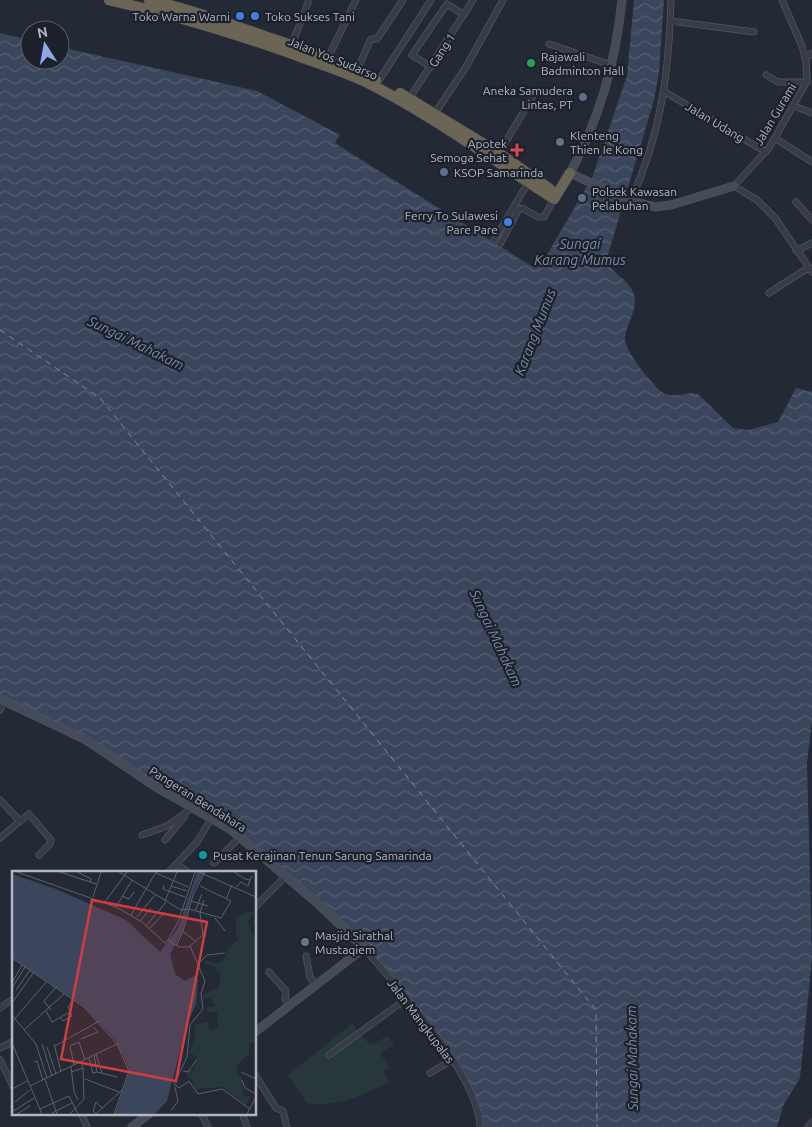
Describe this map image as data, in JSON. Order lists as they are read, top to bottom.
{
  "streets": {
    "highway": ["Jalan Yos Sudarso"],
    "street": [
      "Gang 1",
      "Jalan Gurami",
      "Jalan Udang",
      "Pangeran Bendahara",
      "Jalan Mangkupalas"
    ]
  },
  "crossings": [
    ["Gang 1", "Jalan Yos Sudarso"],
    ["Jalan Gurami", "Jalan Udang"],
    ["Pangeran Bendahara", "Jalan Mangkupalas"]
  ],
  "water": ["Sungai Karang Mumus", "Karang Mumus", "Sungai Mahakam"],
  "places": {
    "other": [
      "Toko Warna Warni",
      "Toko Sukses Tani",
      "Rajawali Badminton Hall",
      "Aneka Samudera Lintas, PT",
      "Klenteng Thien Ie Kong",
      "KSOP Samarinda",
      "Polsek Kawasan Pelabuhan",
      "Ferry To Sulawesi Pare Pare",
      "Pusat Kerajinan Tenun Sarung Samarinda",
      "Masjid Sirathal Mustaqiem"
    ],
    "health": ["Apotek Semoga Sehat"]
  },
  "north": "top"
}
